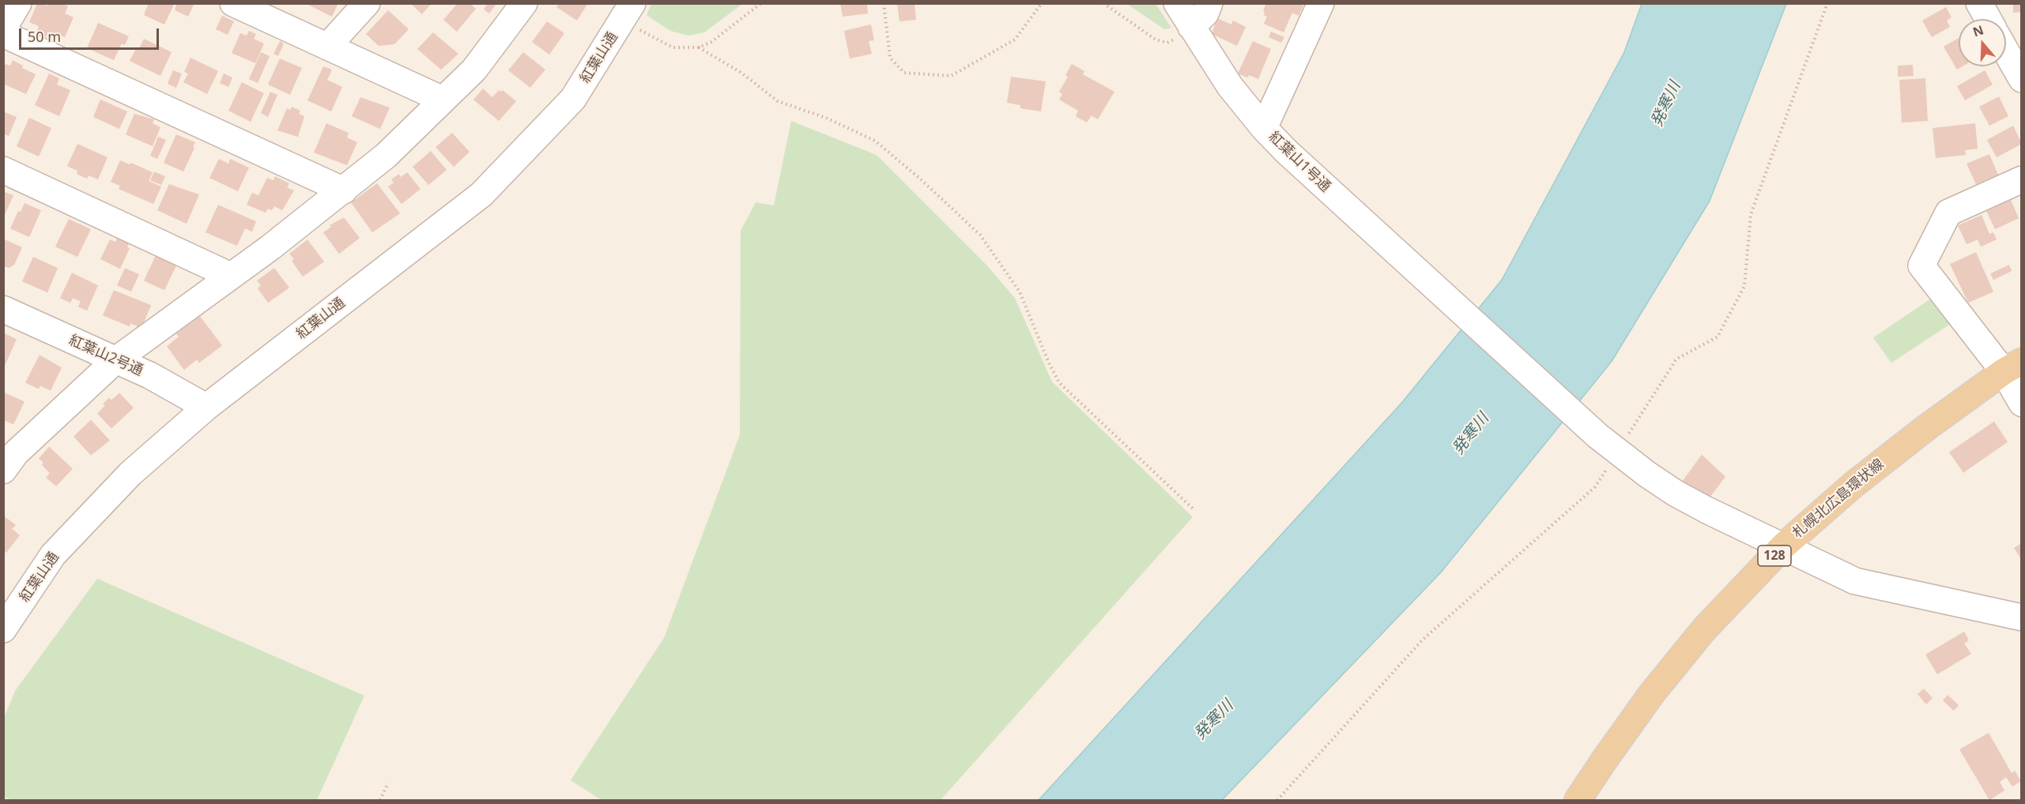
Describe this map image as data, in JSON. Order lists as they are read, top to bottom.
{
  "streets": {
    "main road": ["札幌北広島環状線", "128"],
    "street": ["紅葉山通", "紅葉山1号通", "紅葉山2号通"]
  },
  "crossings": [
    ["紅葉山通", "紅葉山2号通"],
    ["紅葉山1号通", "札幌北広島環状線"]
  ],
  "water": ["発寒川"],
  "scale_bar": "50 m",
  "north": "top"
}
